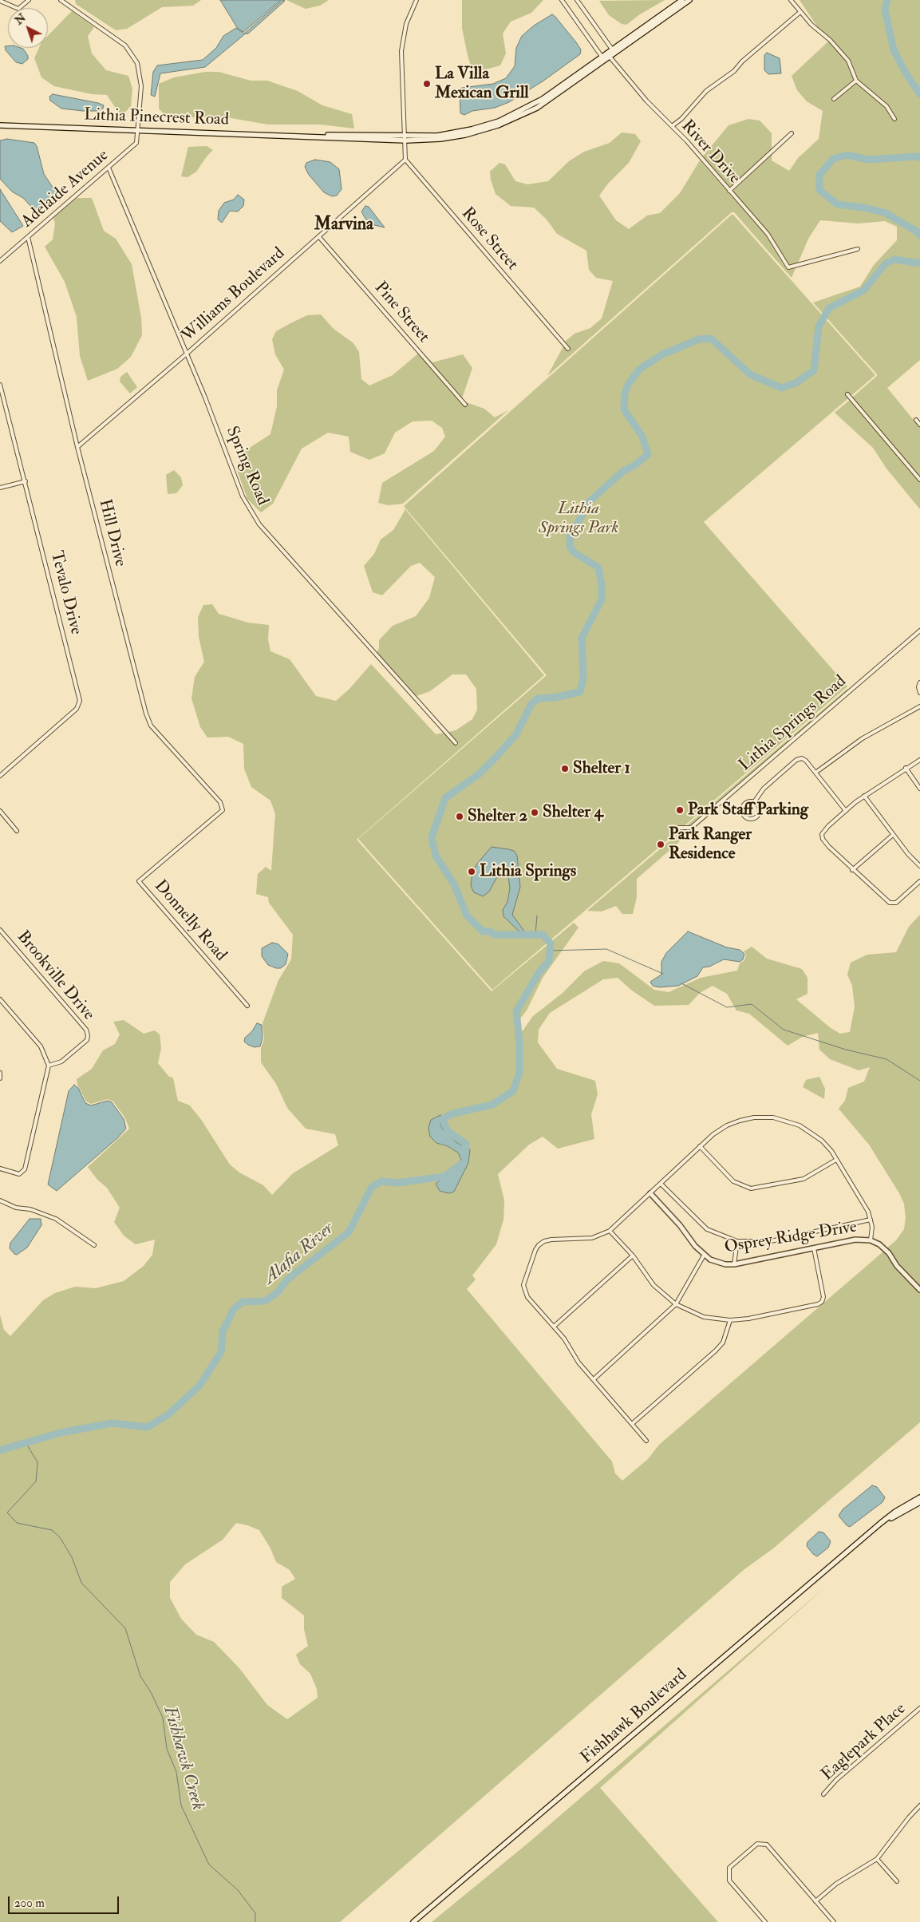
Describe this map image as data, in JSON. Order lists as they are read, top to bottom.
{
  "streets": {
    "main road": ["Lithia Pinecrest Road", "Fishhawk Boulevard"],
    "street": [
      "River Drive",
      "Adelaide Avenue",
      "Rose Street",
      "Williams Boulevard",
      "Pine Street",
      "Spring Road",
      "Hill Drive",
      "Tevalo Drive",
      "Lithia Springs Road",
      "Donnelly Road",
      "Brookville Drive",
      "Osprey Ridge Drive",
      "Eaglepark Place"
    ]
  },
  "crossings": [
    ["Lithia Pinecrest Road", "River Drive"],
    ["Lithia Pinecrest Road", "Adelaide Avenue"],
    ["Adelaide Avenue", "Spring Road"],
    ["Adelaide Avenue", "Hill Drive"],
    ["Rose Street", "Williams Boulevard"],
    ["Williams Boulevard", "Pine Street"],
    ["Williams Boulevard", "Spring Road"],
    ["Williams Boulevard", "Hill Drive"],
    ["Hill Drive", "Donnelly Road"]
  ],
  "districts": ["Marvina"],
  "water": ["Alafia River", "Fishhawk Creek"],
  "parks": ["Lithia Springs Park"],
  "places": [
    "La Villa Mexican Grill",
    "Shelter 1",
    "Park Staff Parking",
    "Shelter 4",
    "Shelter 2",
    "Park Ranger Residence",
    "Lithia Springs"
  ],
  "scale_bar": "200 m",
  "north": "top left"
}
